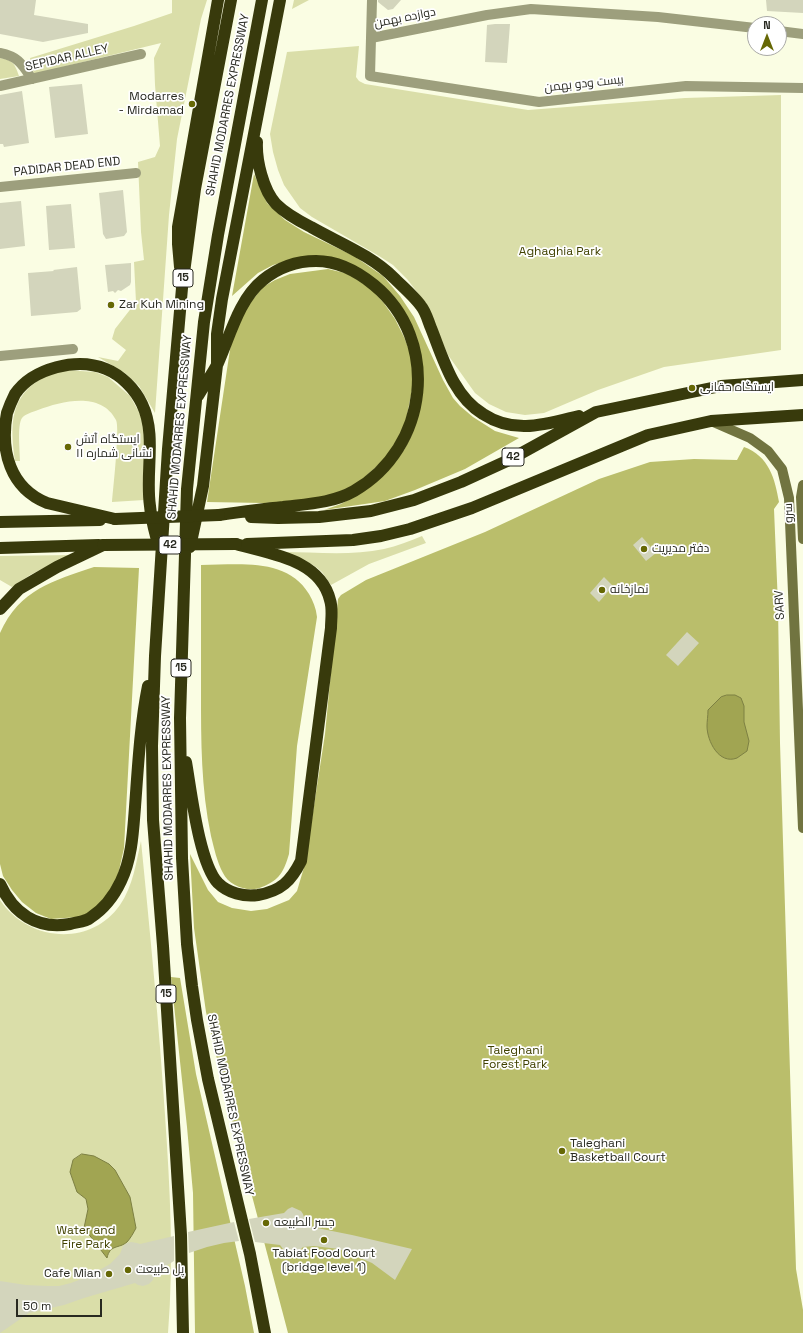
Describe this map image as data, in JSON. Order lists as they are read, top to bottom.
{
  "streets": {
    "highway": ["SHAHID MODARRES EXPRESSWAY", "15", "42"],
    "street": [
      "دوازده بهمن",
      "SEPIDAR ALLEY",
      "بیست ودو بهمن",
      "PADIDAR DEAD END",
      "سرو",
      "SARV"
    ]
  },
  "crossings": [
    ["دوازده بهمن", "بیست ودو بهمن"],
    ["42", "SARV"]
  ],
  "parks": ["Aghaghia Park", "Taleghani Forest Park", "Water and Fire Park"],
  "places": [
    "Modarres - Mirdamad",
    "Zar Kuh Mining",
    "ایستگاه حقانی",
    "ایستگاه آتش نشانی شماره ۱۱",
    "دفتر مدیریت",
    "نمازخانه",
    "Taleghani Basketball Court",
    "جسر الطبيعه",
    "Tabiat Food Court (bridge level 1)",
    "پل طبیعت",
    "Cafe Mian"
  ],
  "scale_bar": "50 m",
  "north": "top"
}
